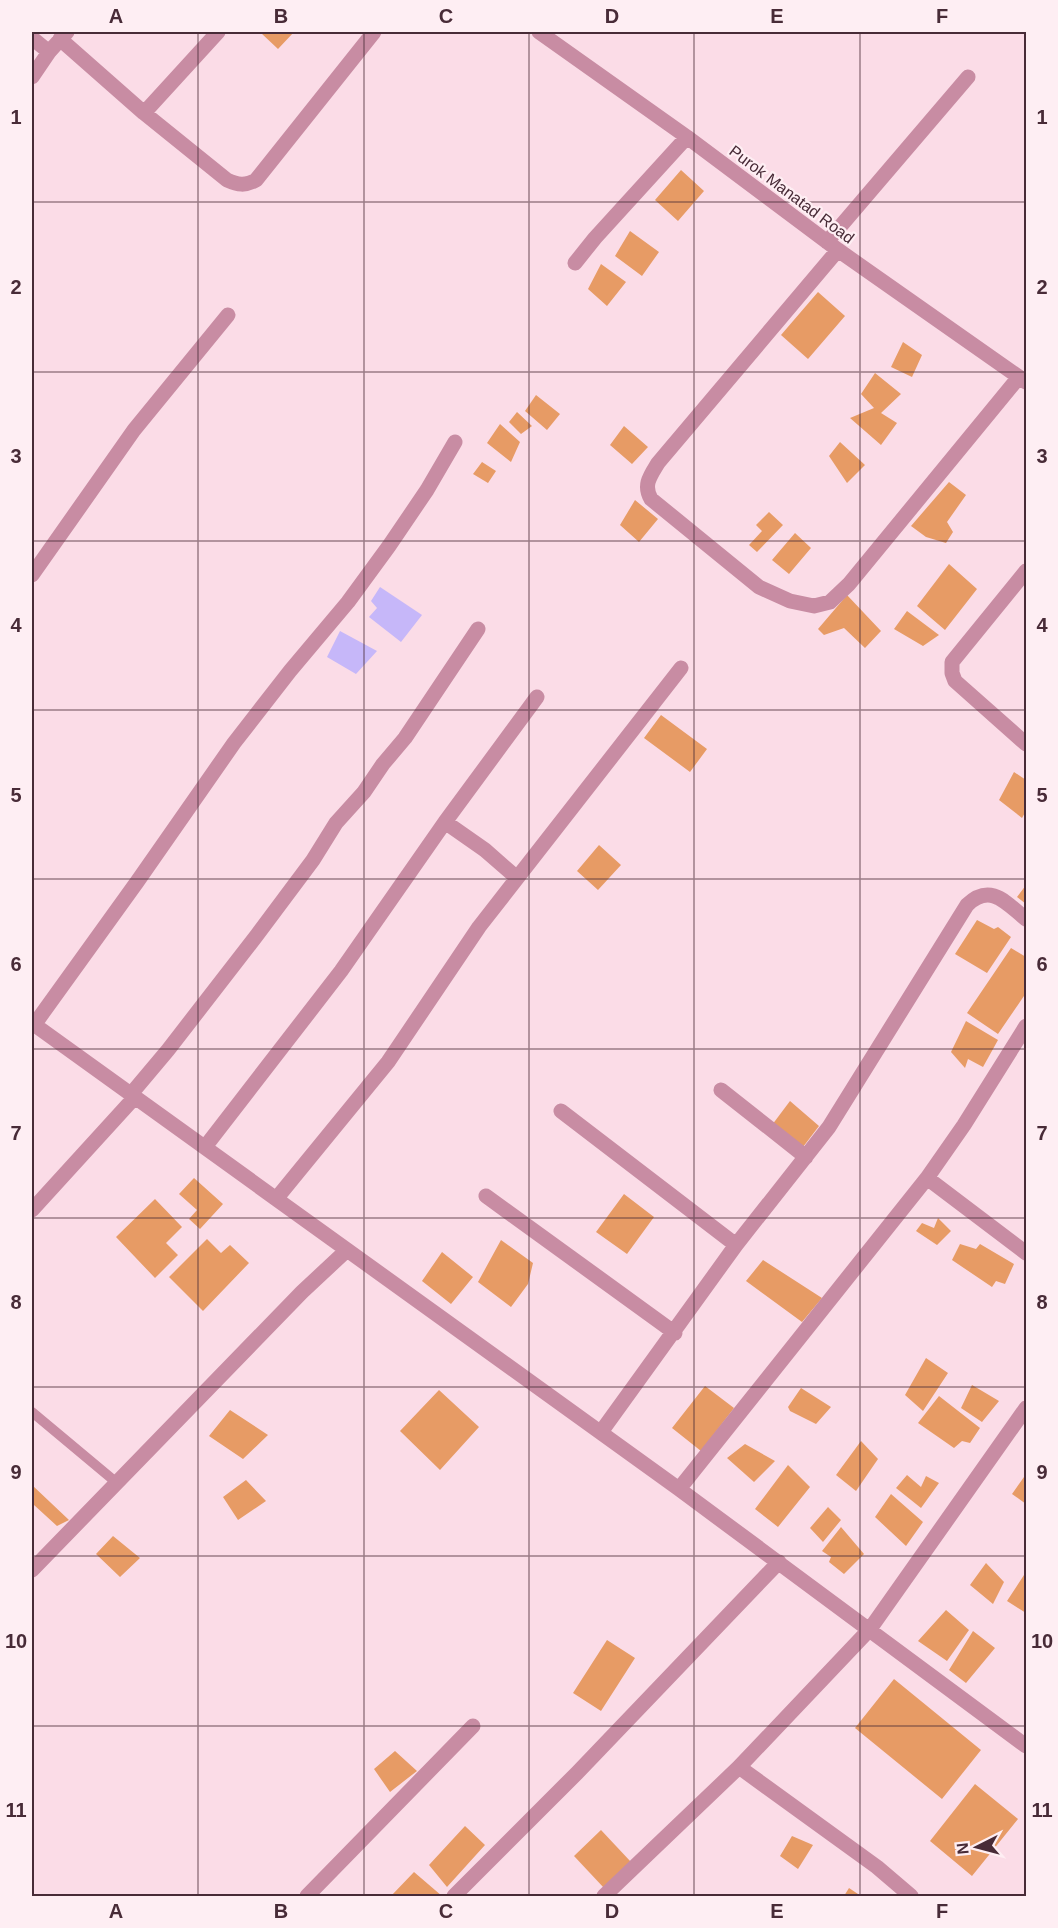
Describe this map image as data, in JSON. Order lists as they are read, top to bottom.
{
  "streets": {
    "street": ["Purok Manatad Road"]
  },
  "north": "left",
  "grid": {
    "columns": [
      "A",
      "B",
      "C",
      "D",
      "E",
      "F"
    ],
    "rows": [
      "1",
      "2",
      "3",
      "4",
      "5",
      "6",
      "7",
      "8",
      "9",
      "10",
      "11"
    ]
  }
}
